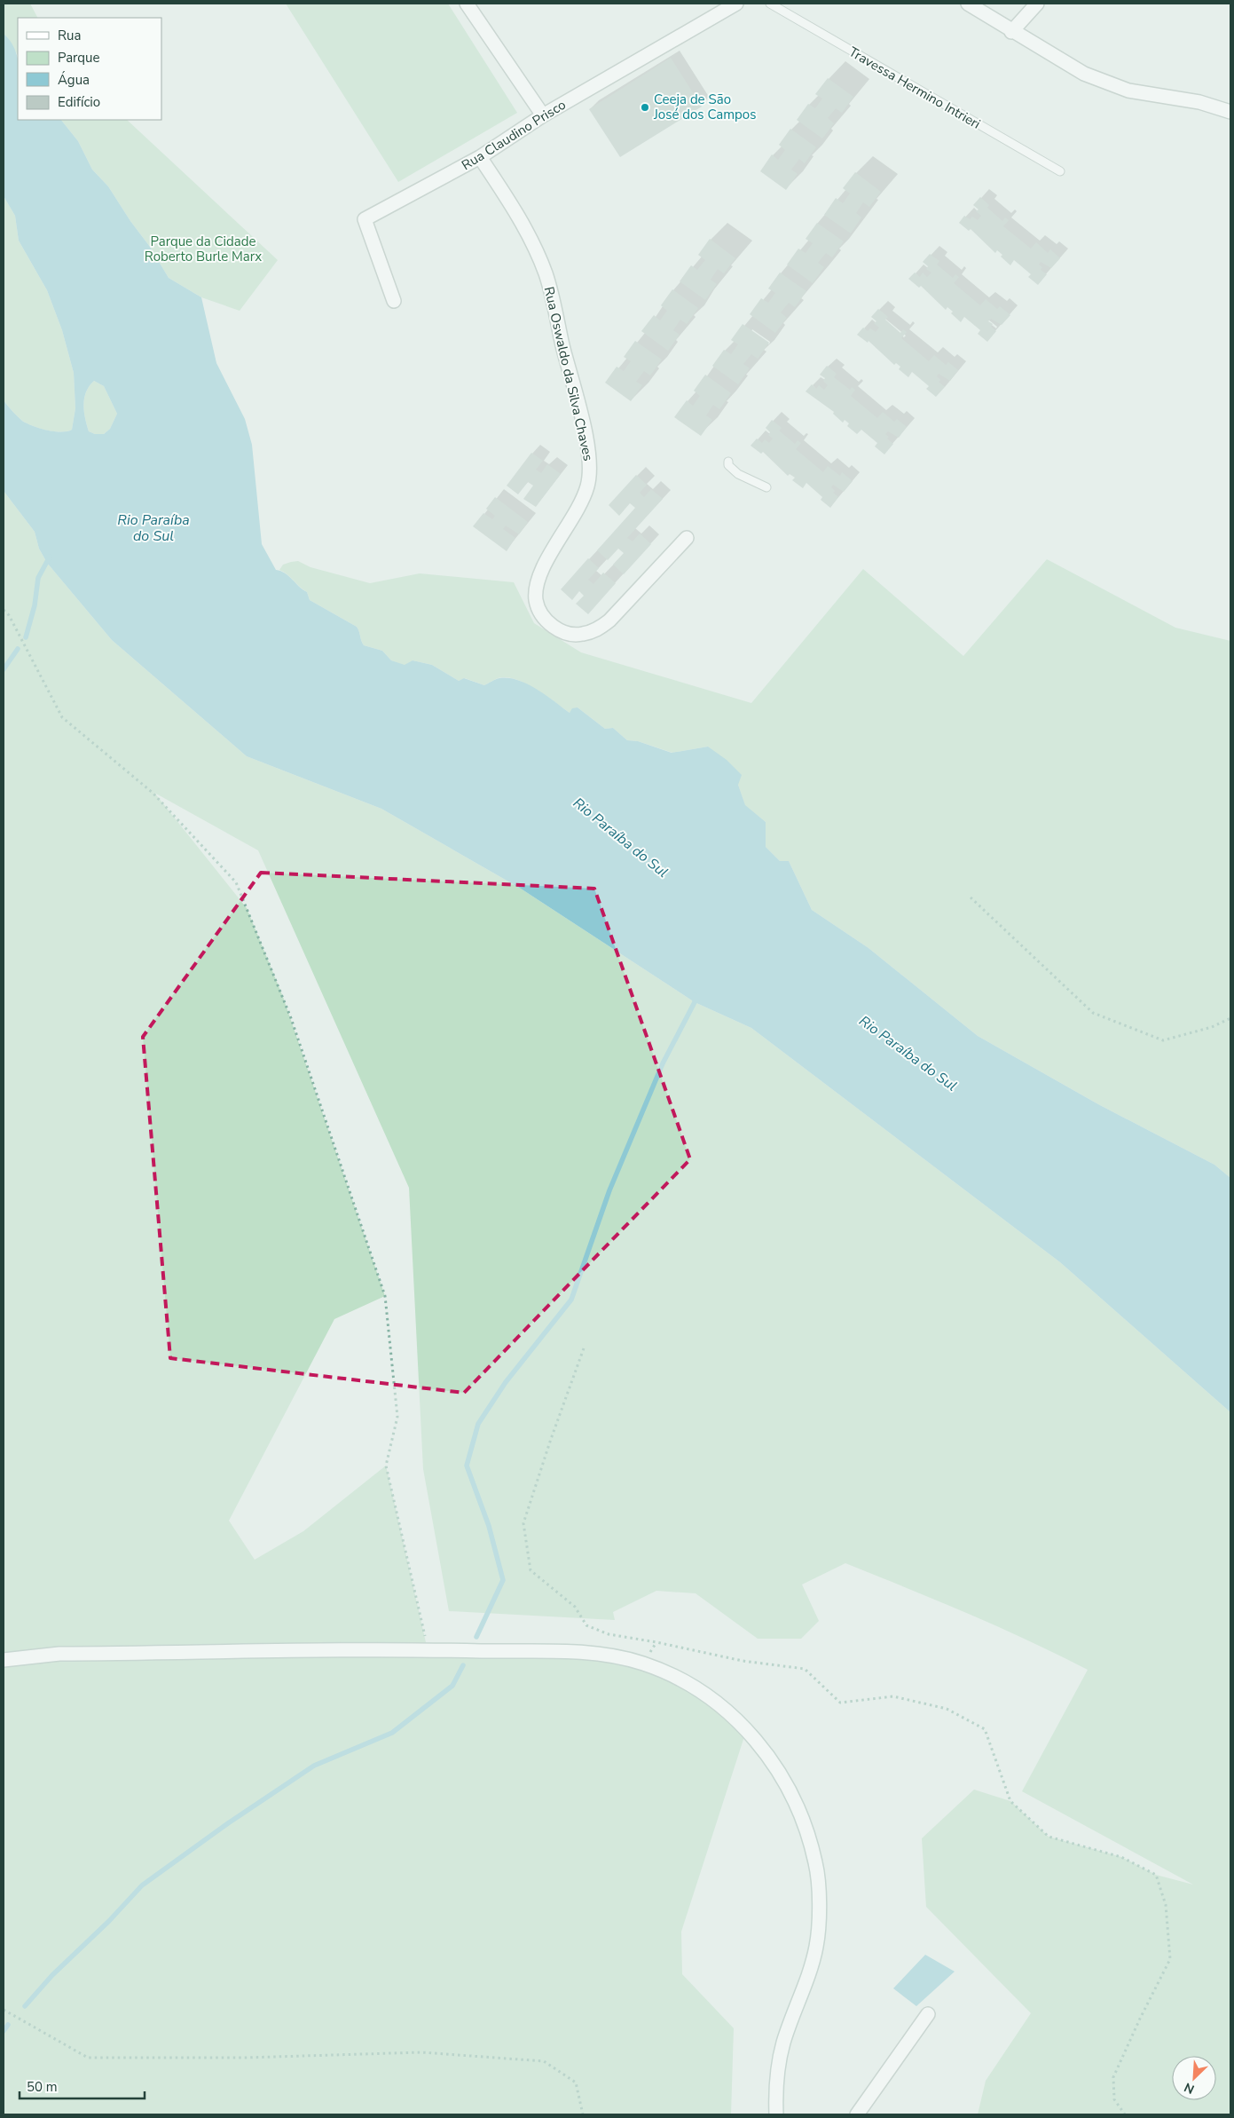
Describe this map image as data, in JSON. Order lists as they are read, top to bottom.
{
  "streets": {
    "street": ["Rua Claudino Prisco", "Rua Oswaldo da Silva Chaves"],
    "lane": ["Travessa Hermino Intrieri"]
  },
  "crossings": [
    ["Rua Claudino Prisco", "Rua Oswaldo da Silva Chaves"]
  ],
  "water": ["Rio Paraíba do Sul"],
  "parks": ["Parque da Cidade Roberto Burle Marx"],
  "places": ["Ceeja de São José dos Campos"],
  "legend": [
    "Rua",
    "Parque",
    "Água",
    "Edifício"
  ],
  "scale_bar": "50 m",
  "north": "bottom left"
}
